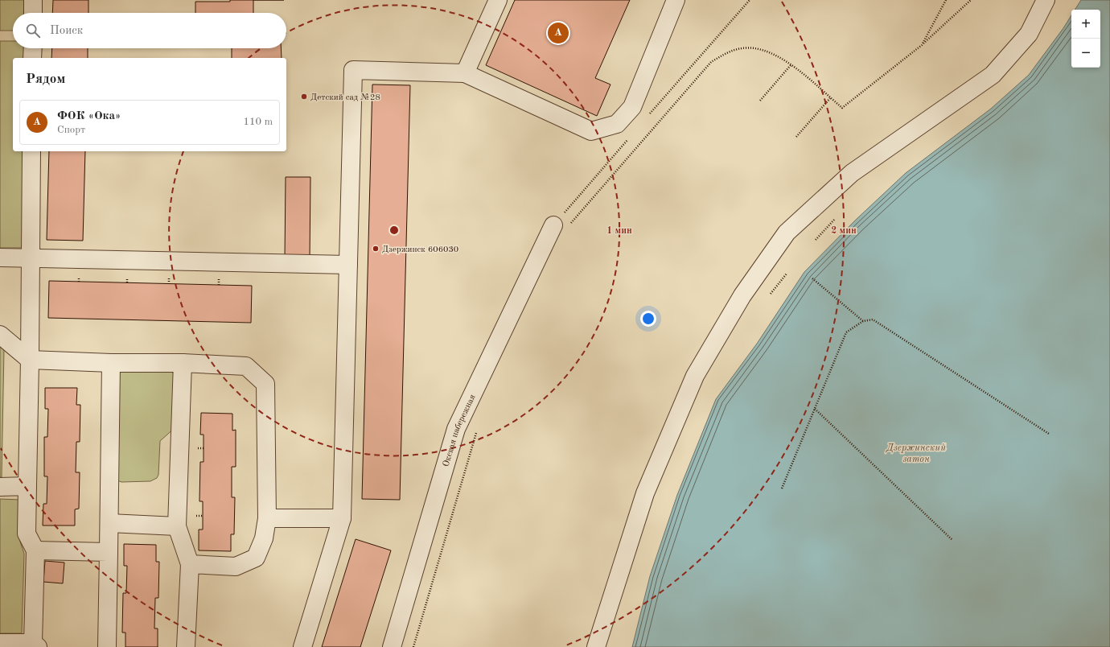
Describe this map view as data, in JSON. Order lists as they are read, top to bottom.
{
  "streets": {
    "street": ["Окская набережная"]
  },
  "water": ["Дзержинский затон"],
  "places": ["Детский сад №28", "Дзержинск 606030"],
  "page": {
    "map_buttons": ["+", "−"],
    "search": "Поиск",
    "pins": "A",
    "heading": "Рядом",
    "list": [
      {
        "mark": "A",
        "name": "ФОК «Ока»",
        "note": "Спорт",
        "value": "110 m"
      }
    ]
  },
  "rings": ["1 мин", "2 мин"]
}
